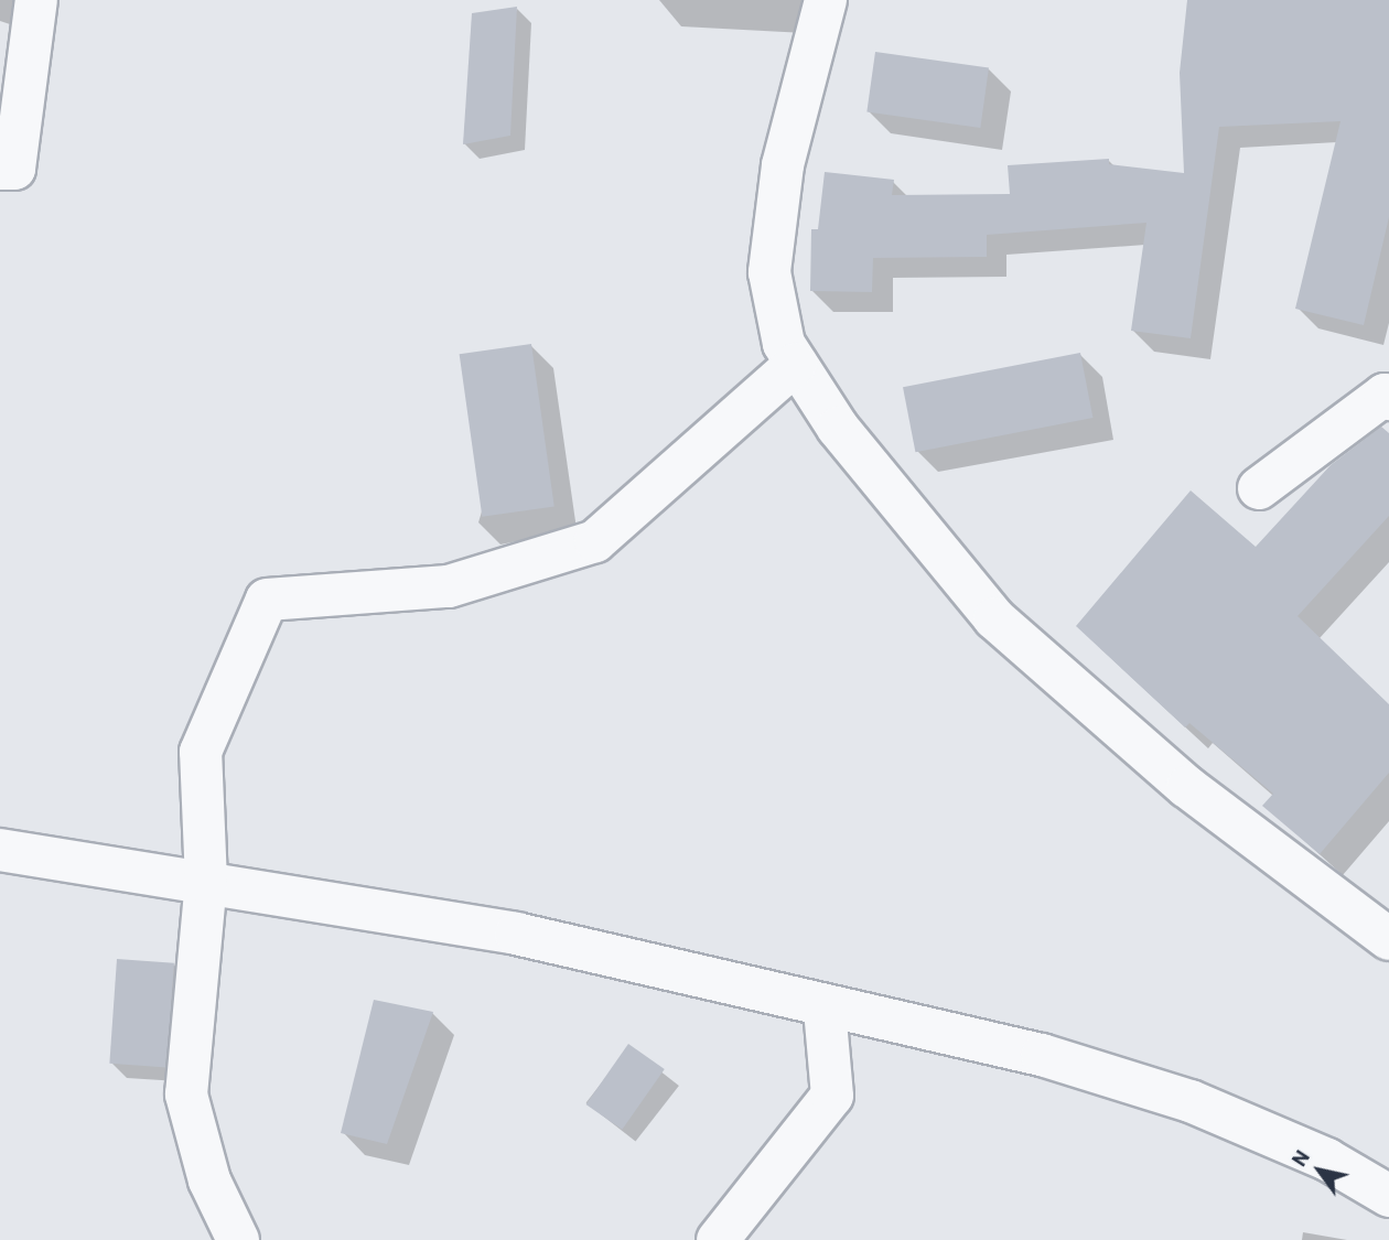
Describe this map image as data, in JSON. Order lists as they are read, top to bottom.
{
  "north": "top left"
}
